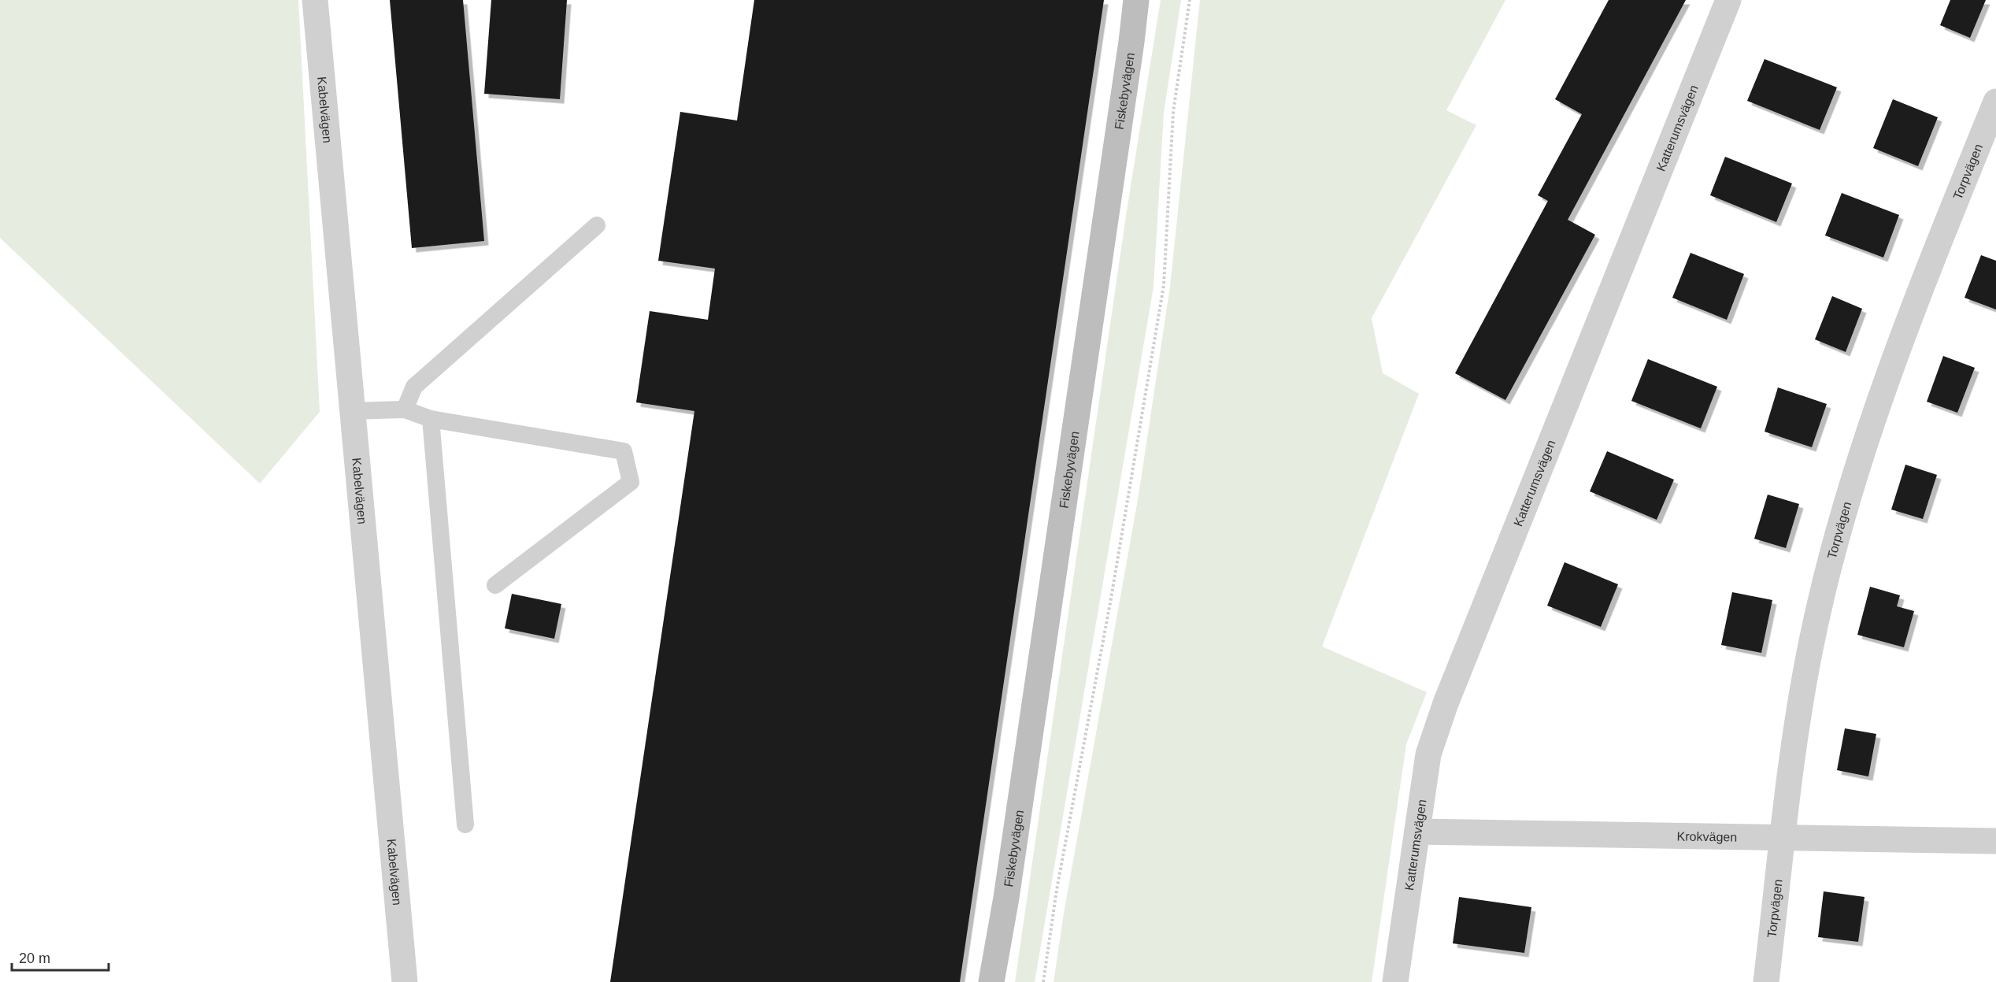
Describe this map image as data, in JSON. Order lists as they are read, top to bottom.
{
  "streets": {
    "street": [
      "Fiskebyvägen",
      "Kabelvägen",
      "Katterumsvägen",
      "Torpvägen",
      "Krokvägen"
    ]
  },
  "crossings": [
    ["Katterumsvägen", "Krokvägen"],
    ["Torpvägen", "Krokvägen"]
  ],
  "scale_bar": "20 m"
}
